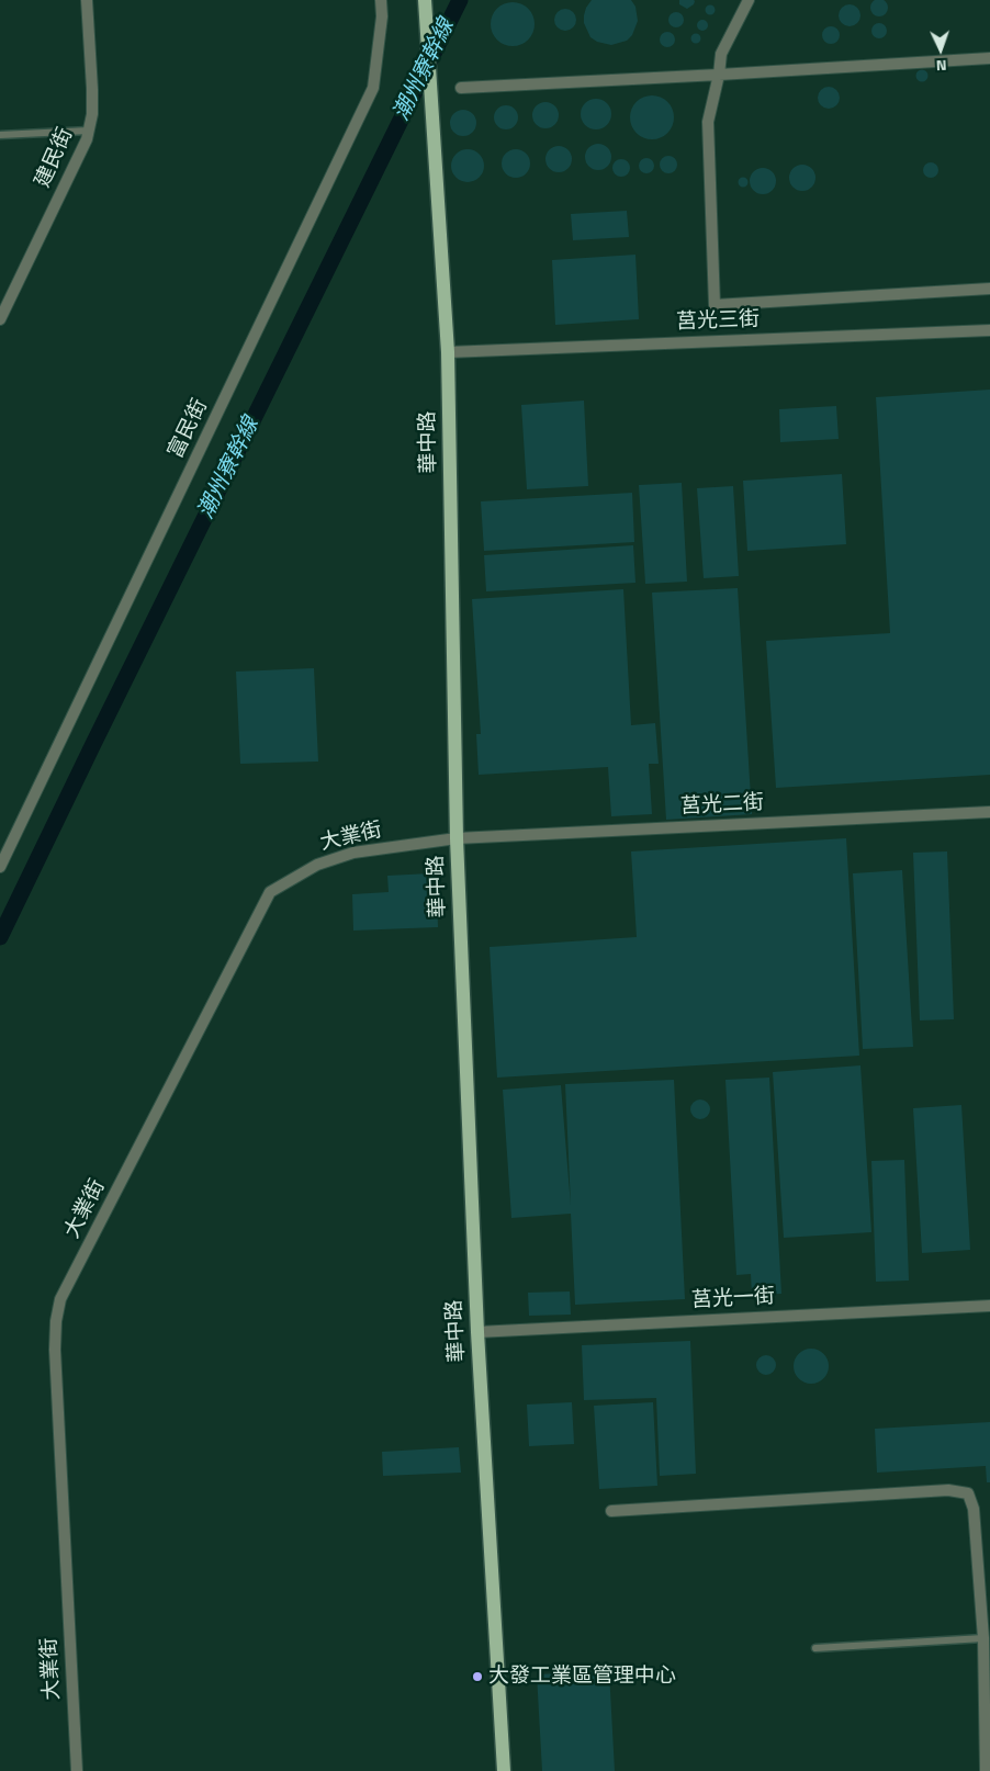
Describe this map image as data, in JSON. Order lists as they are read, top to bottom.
{
  "streets": {
    "main road": ["華中路"],
    "street": [
      "建民街",
      "莒光三街",
      "富民街",
      "莒光二街",
      "大業街",
      "莒光一街"
    ]
  },
  "crossings": [
    ["莒光三街", "華中路"],
    ["華中路", "莒光二街"],
    ["華中路", "大業街"],
    ["華中路", "莒光一街"],
    ["莒光二街", "大業街"]
  ],
  "water": ["潮州寮幹線"],
  "places": ["大發工業區管理中心"],
  "north": "bottom"
}
